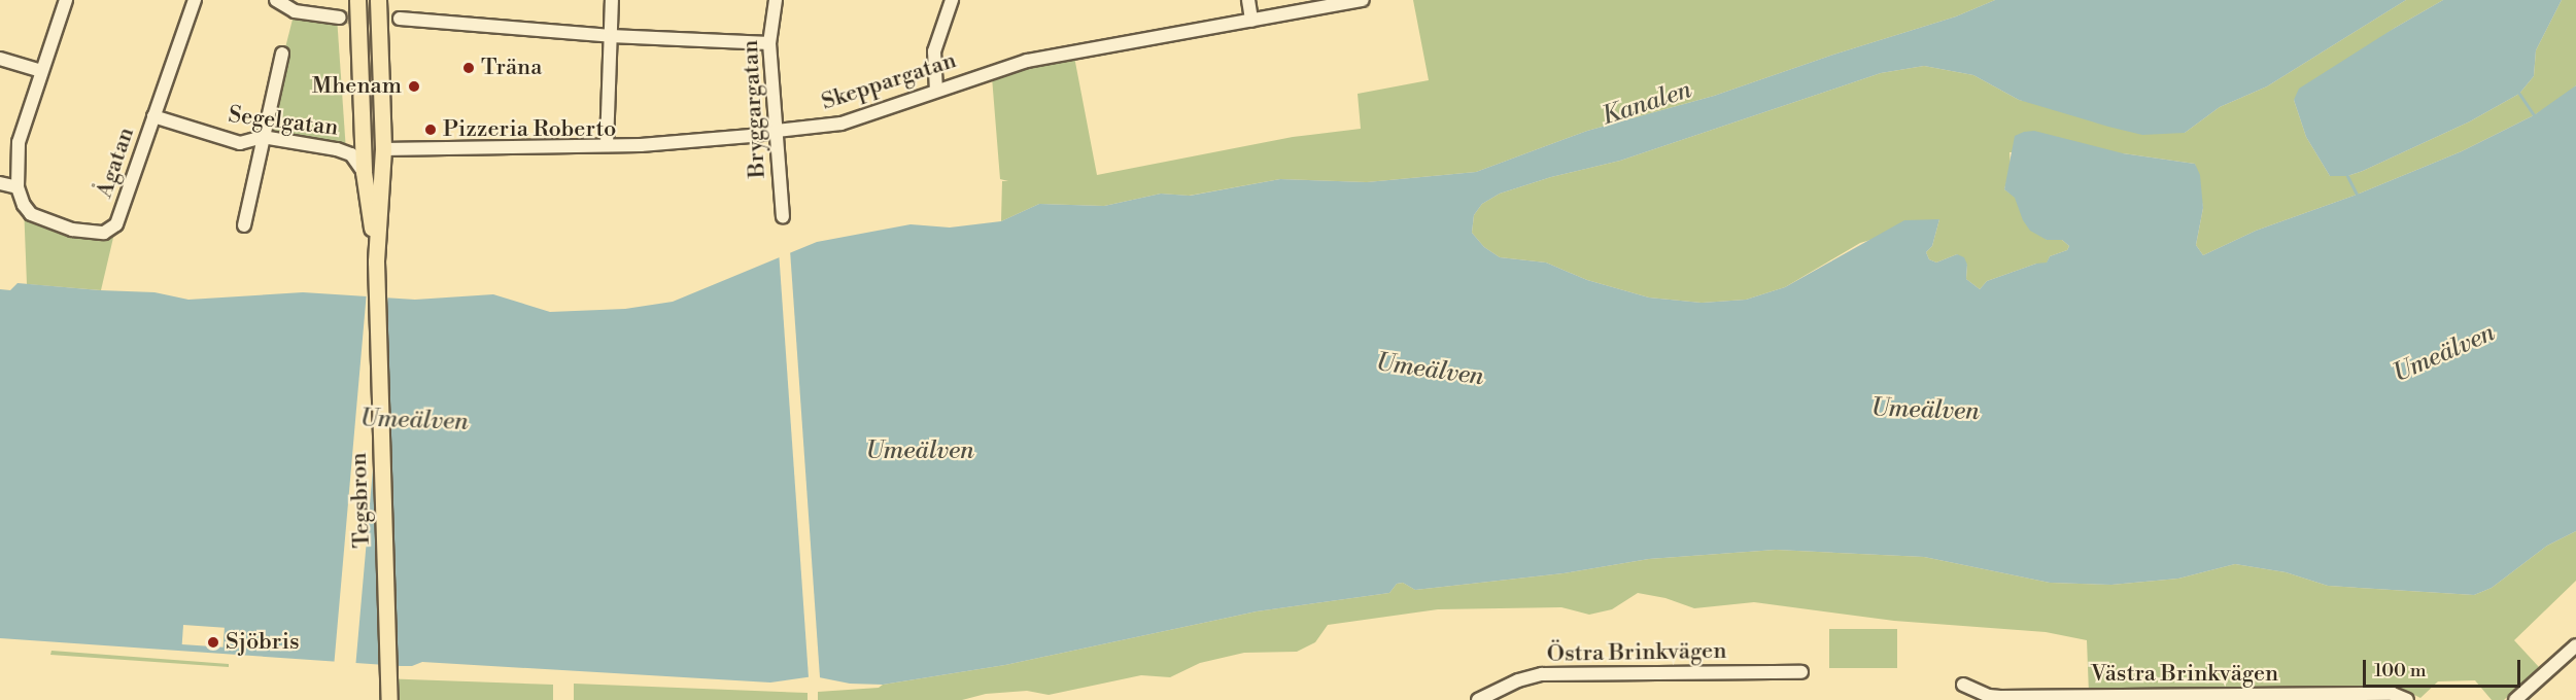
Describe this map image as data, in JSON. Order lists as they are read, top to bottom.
{
  "streets": {
    "main road": ["Tegsbron"],
    "street": [
      "Skeppargatan",
      "Bryggargatan",
      "Segelgatan",
      "Ågatan",
      "Östra Brinkvägen",
      "Västra Brinkvägen"
    ]
  },
  "crossings": [
    ["Skeppargatan", "Bryggargatan"],
    ["Segelgatan", "Ågatan"]
  ],
  "water": ["Kanalen", "Umeälven"],
  "places": [
    "Träna",
    "Mhenam",
    "Pizzeria Roberto",
    "Sjöbris"
  ],
  "scale_bar": "100 m"
}
